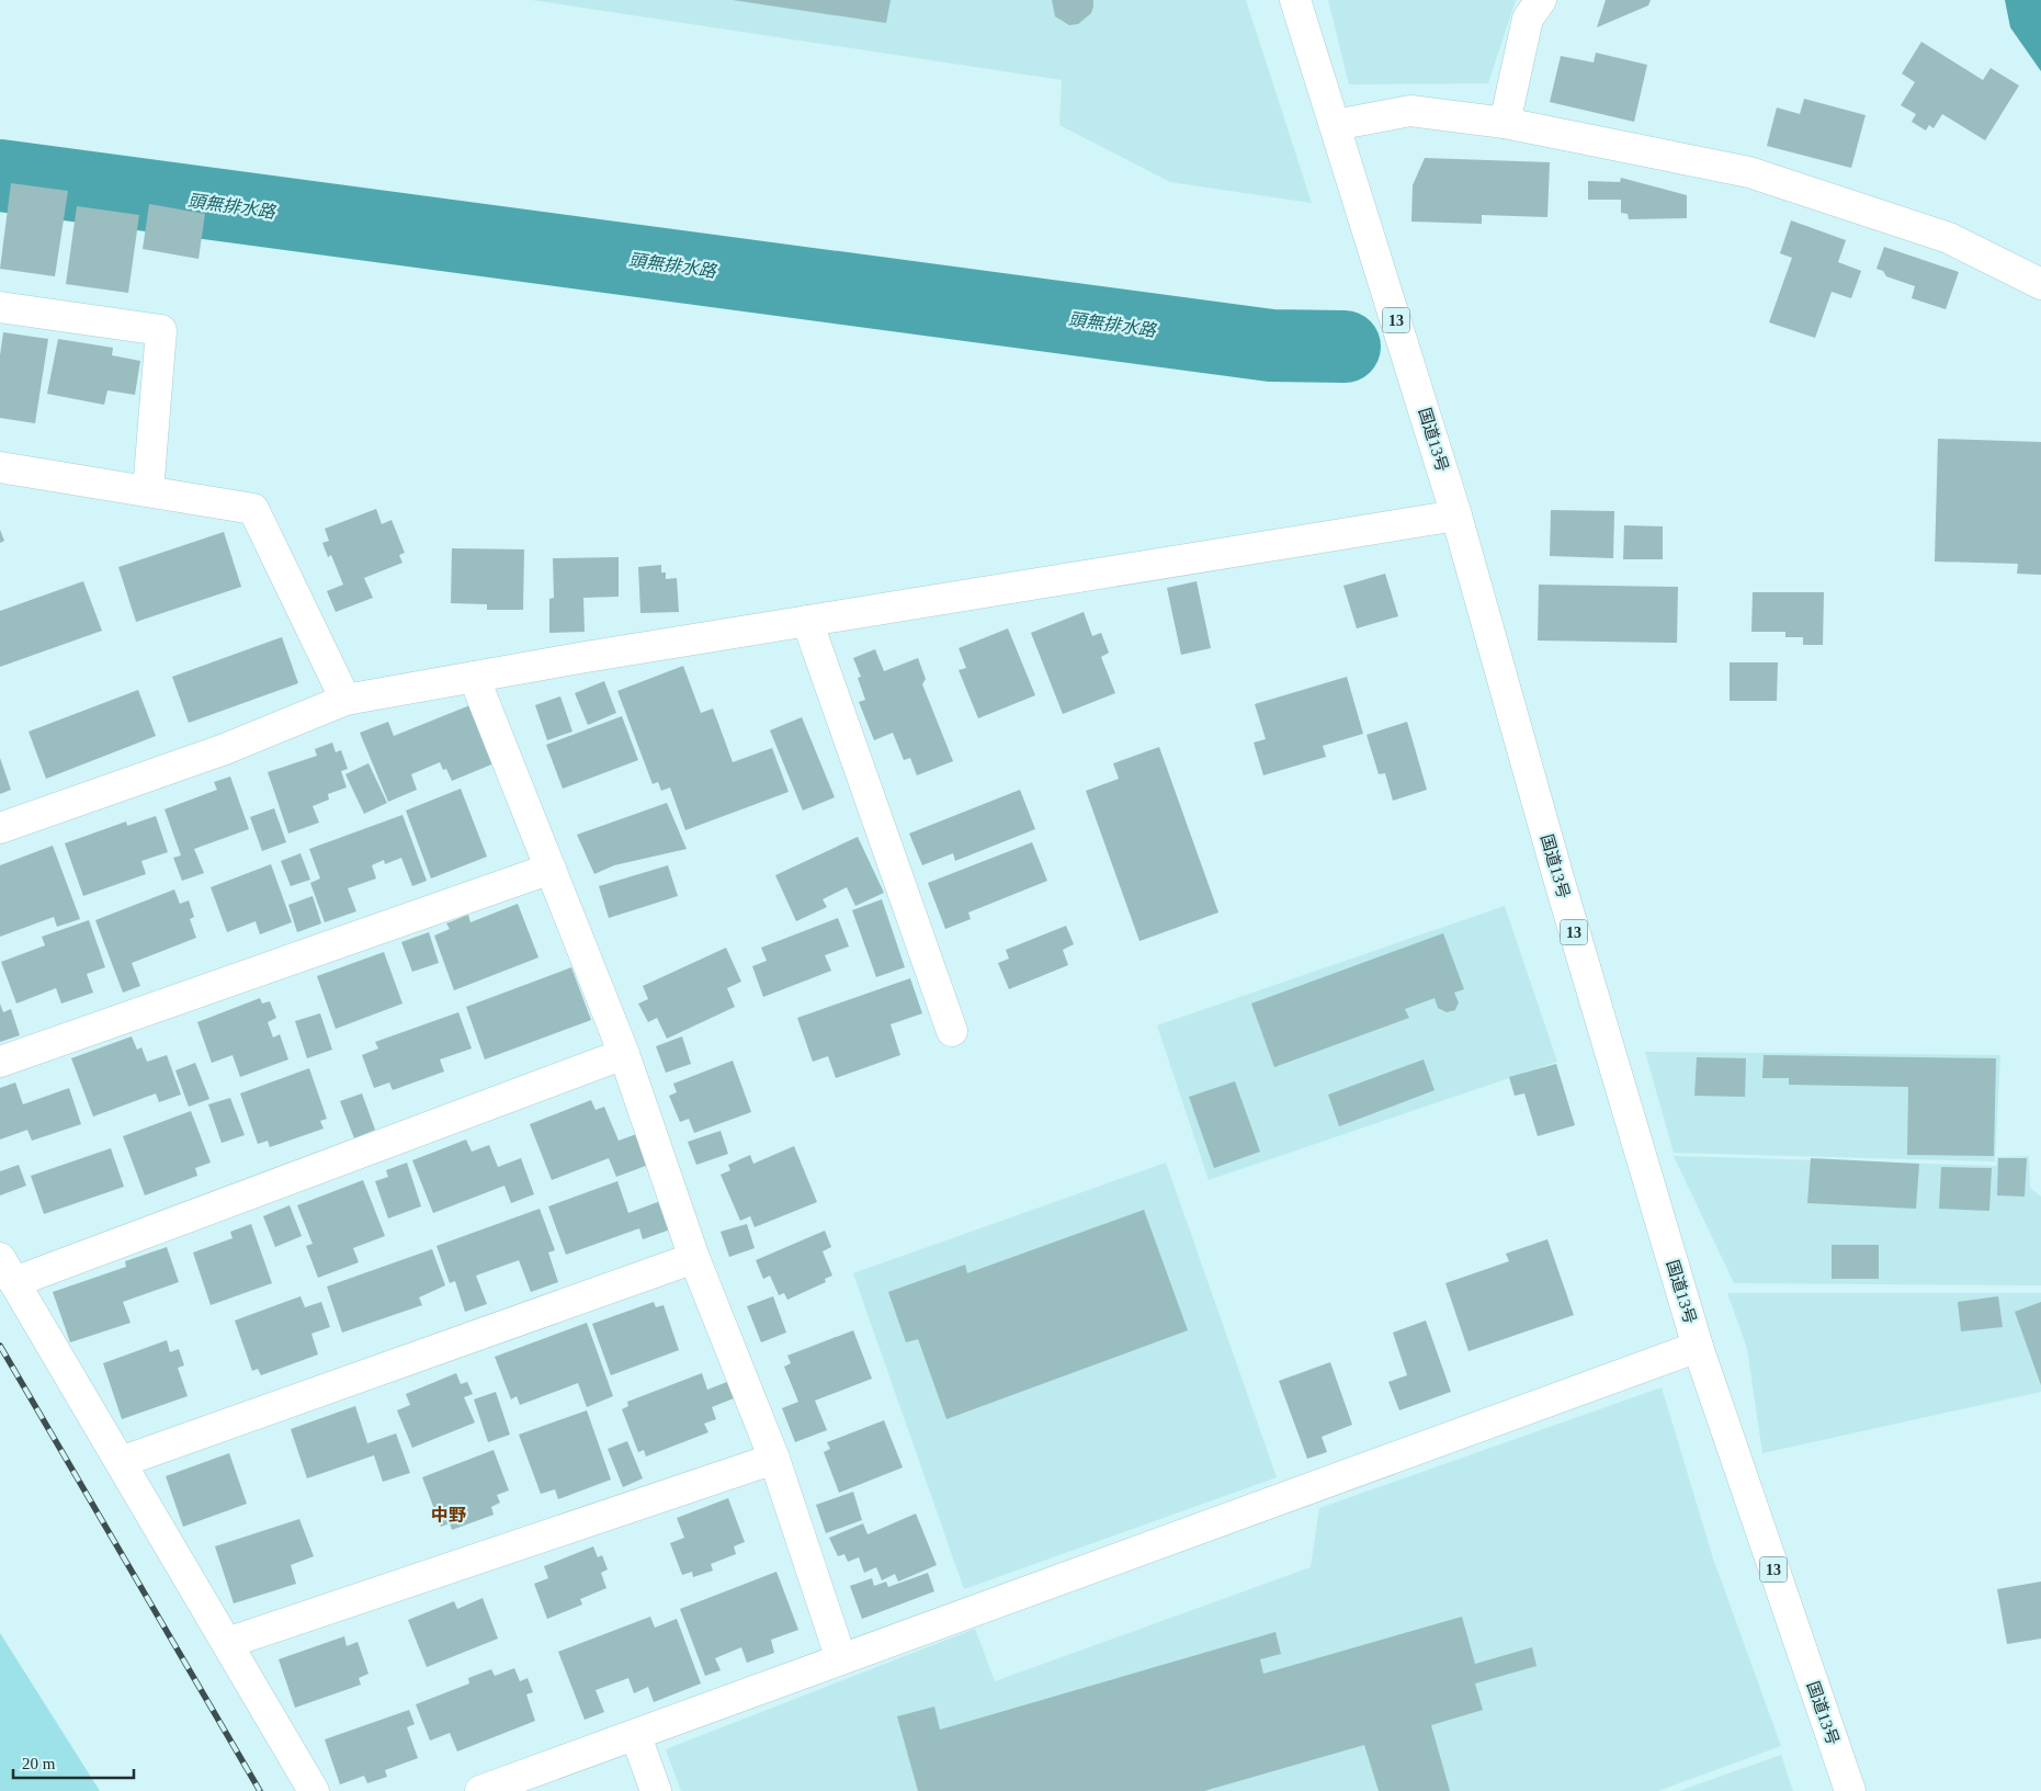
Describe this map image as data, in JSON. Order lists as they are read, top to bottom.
{
  "streets": {
    "main road": ["13", "国道13号"]
  },
  "districts": ["中野"],
  "water": ["頭無排水路"],
  "scale_bar": "20 m"
}
